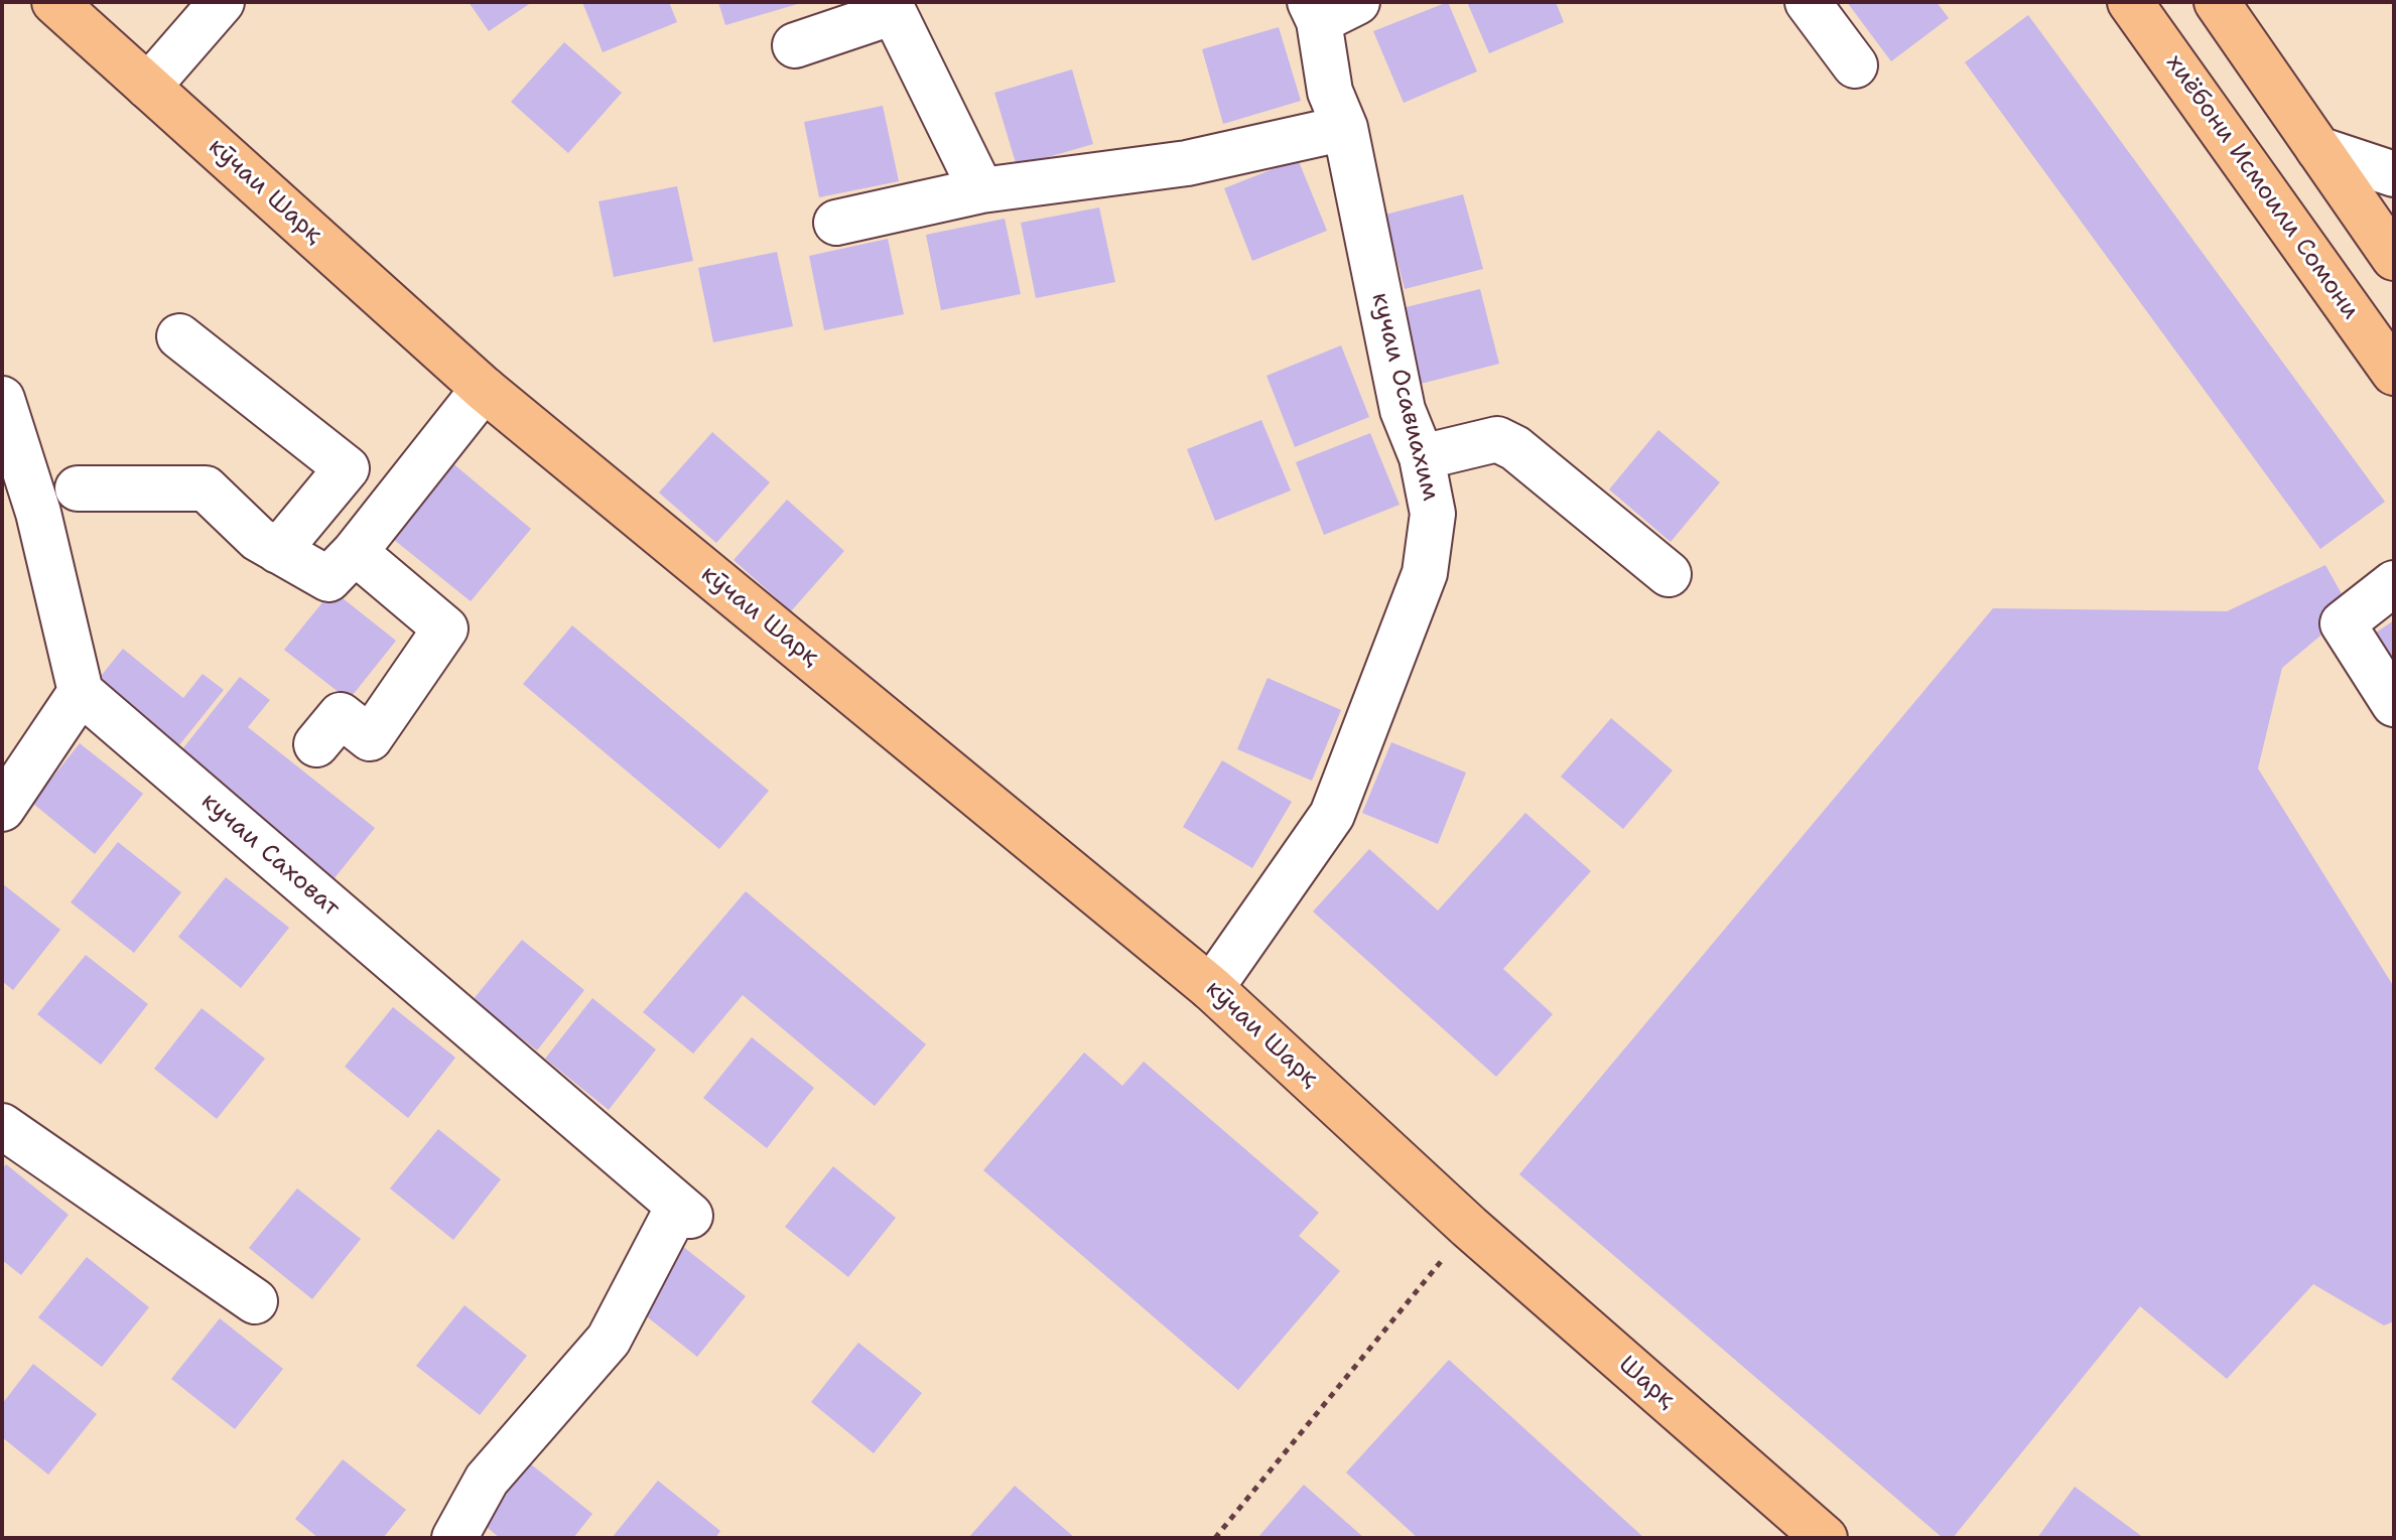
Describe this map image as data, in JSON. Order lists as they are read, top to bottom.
{
  "streets": {
    "main road": ["хиёбони Исмоили Сомони", "кӯчаи Шарқ", "Шарқ"],
    "street": ["кучаи Осавиахим", "кучаи Саховат"]
  },
  "crossings": [
    ["кӯчаи Шарқ", "кучаи Осавиахим"],
    ["кӯчаи Шарқ", "Шарқ"]
  ]
}
